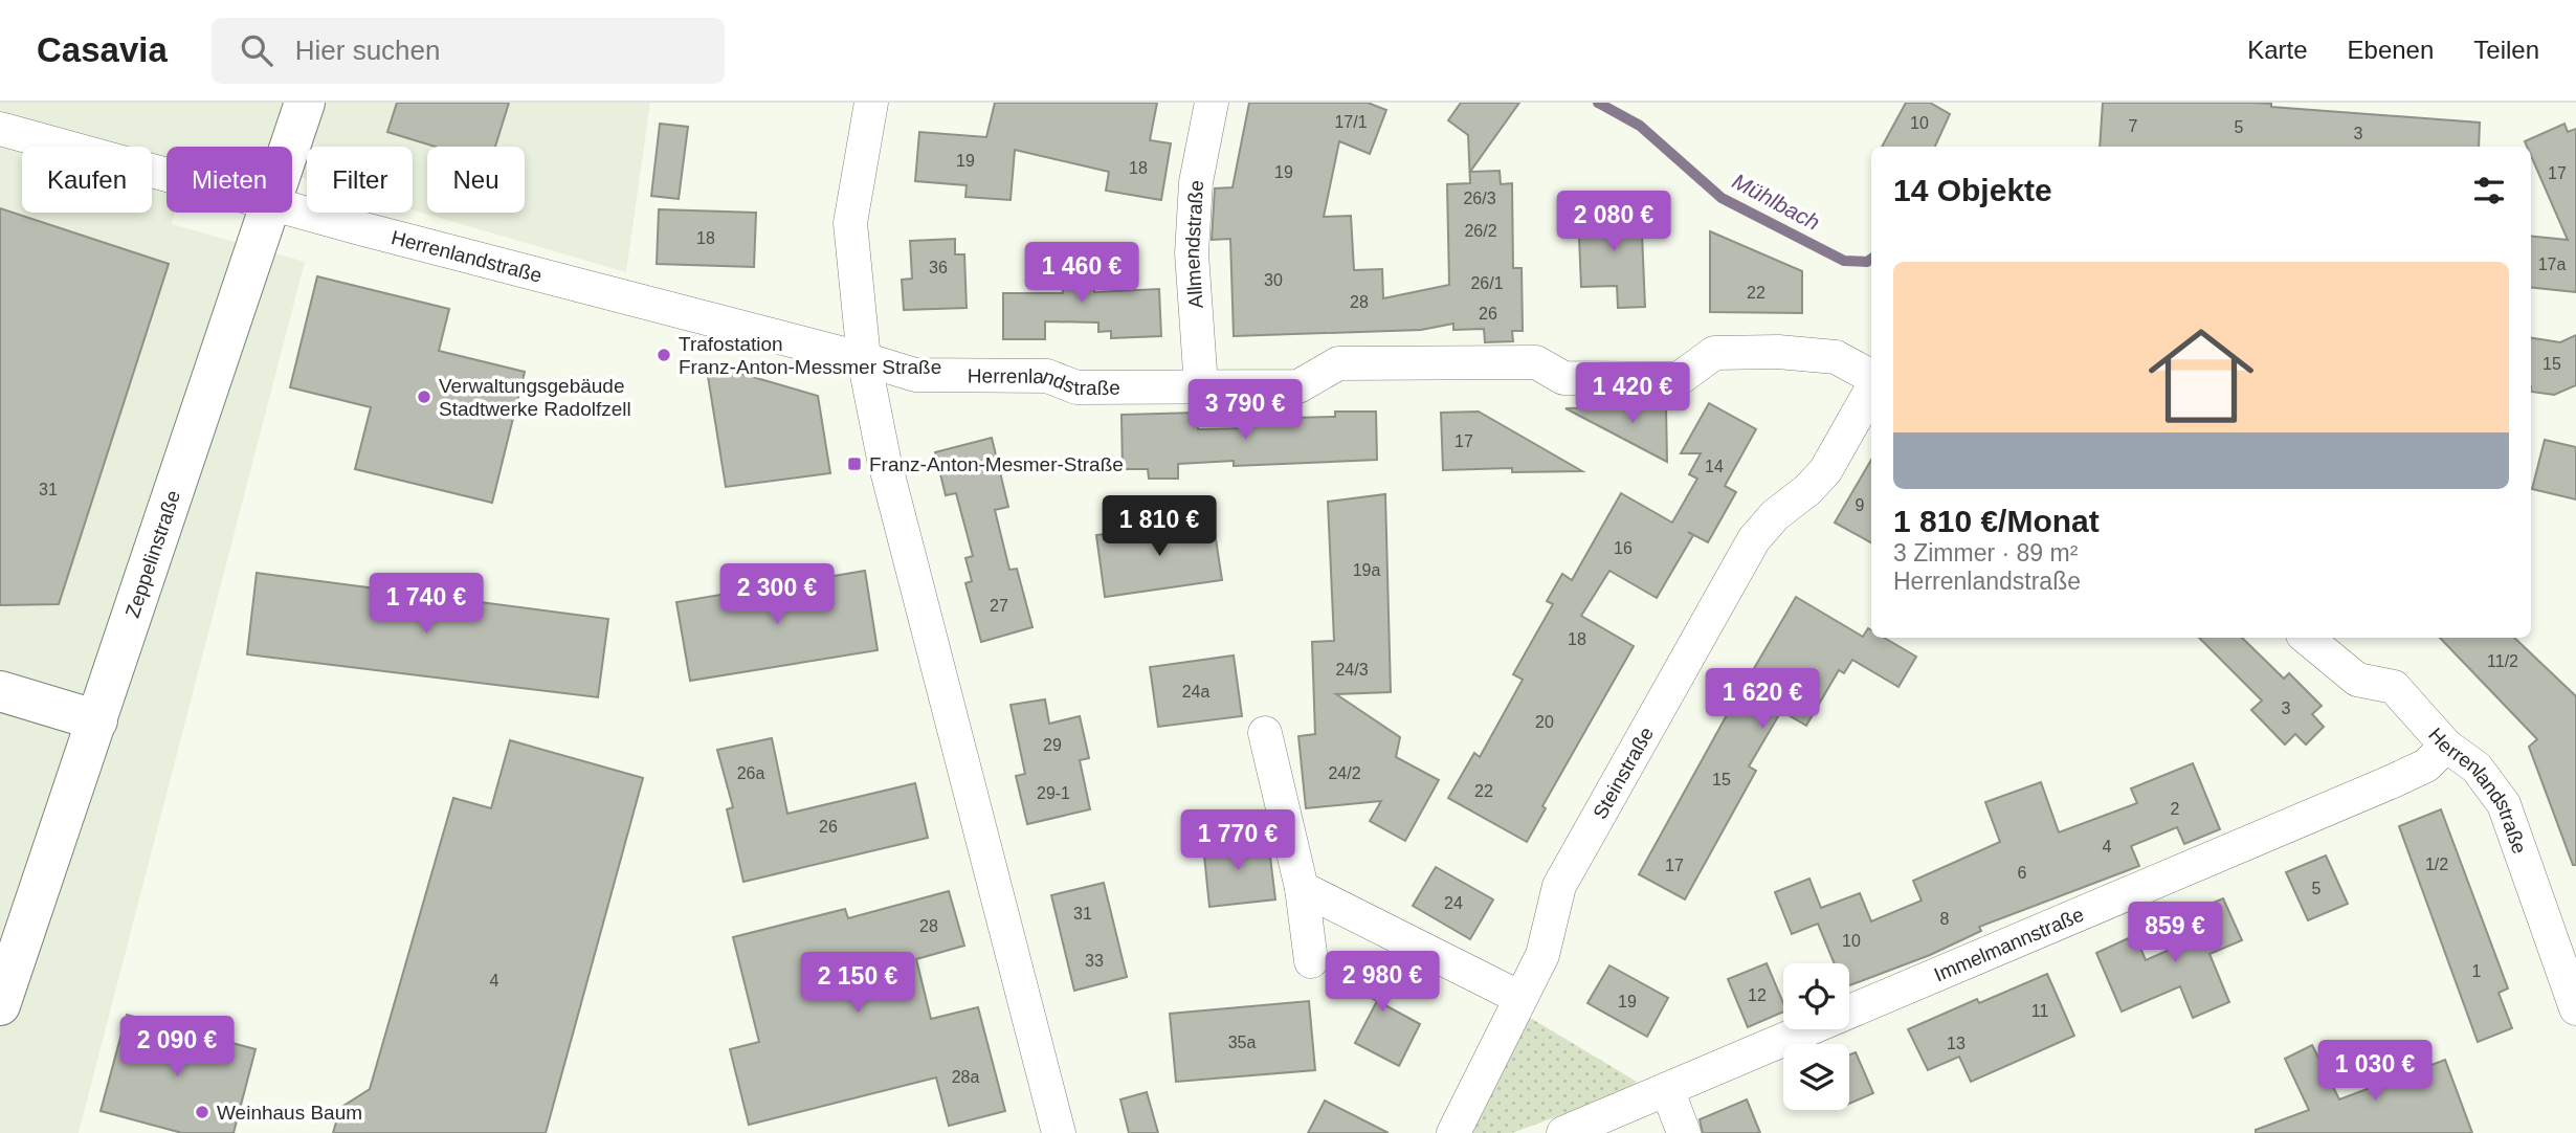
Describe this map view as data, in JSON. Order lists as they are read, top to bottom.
{
  "streets": {
    "main road": ["Zeppelinstraße"],
    "street": [
      "Allmendstraße",
      "Herrenlandstraße",
      "Steinstraße",
      "Immelmannstraße"
    ]
  },
  "crossings": [
    ["Allmendstraße", "Herrenlandstraße"],
    ["Herrenlandstraße", "Immelmannstraße"]
  ],
  "water": ["Mühlbach"],
  "places": {
    "other": ["Trafostation Franz-Anton-Messmer Straße", "Verwaltungsgebäude Stadtwerke Radolfzell", "Weinhaus Baum"],
    "transit": ["Franz-Anton-Mesmer-Straße"]
  },
  "house_numbers": [
    "17/1",
    "10",
    "7",
    "5",
    "3",
    "19",
    "18",
    "19",
    "17",
    "26/3",
    "26/2",
    "18",
    "17a",
    "36",
    "30",
    "26/1",
    "22",
    "28",
    "26",
    "15",
    "17",
    "14",
    "31",
    "9",
    "16",
    "19a",
    "27",
    "18",
    "11/2",
    "24/3",
    "24a",
    "3",
    "20",
    "29",
    "26a",
    "24/2",
    "15",
    "22",
    "29-1",
    "2",
    "26",
    "4",
    "1/2",
    "17",
    "6",
    "5",
    "24",
    "31",
    "8",
    "28",
    "10",
    "33",
    "1",
    "4",
    "12",
    "19",
    "11",
    "35a",
    "13",
    "28a"
  ],
  "page": {
    "header": "Casavia",
    "search": "Hier suchen",
    "nav": ["Karte", "Ebenen", "Teilen"],
    "chip": [
      "Kaufen",
      "Mieten",
      "Filter",
      "Neu"
    ],
    "heading": "14 Objekte",
    "price": [
      "2 080 €",
      "1 460 €",
      "1 420 €",
      "3 790 €",
      "1 810 €",
      "2 300 €",
      "1 740 €",
      "1 620 €",
      "1 770 €",
      "859 €",
      "2 980 €",
      "2 150 €",
      "2 090 €",
      "1 030 €"
    ],
    "list": [
      {
        "name": "1 810 €/Monat",
        "note": "3 Zimmer · 89 m² · Herrenlandstraße"
      }
    ]
  }
}
